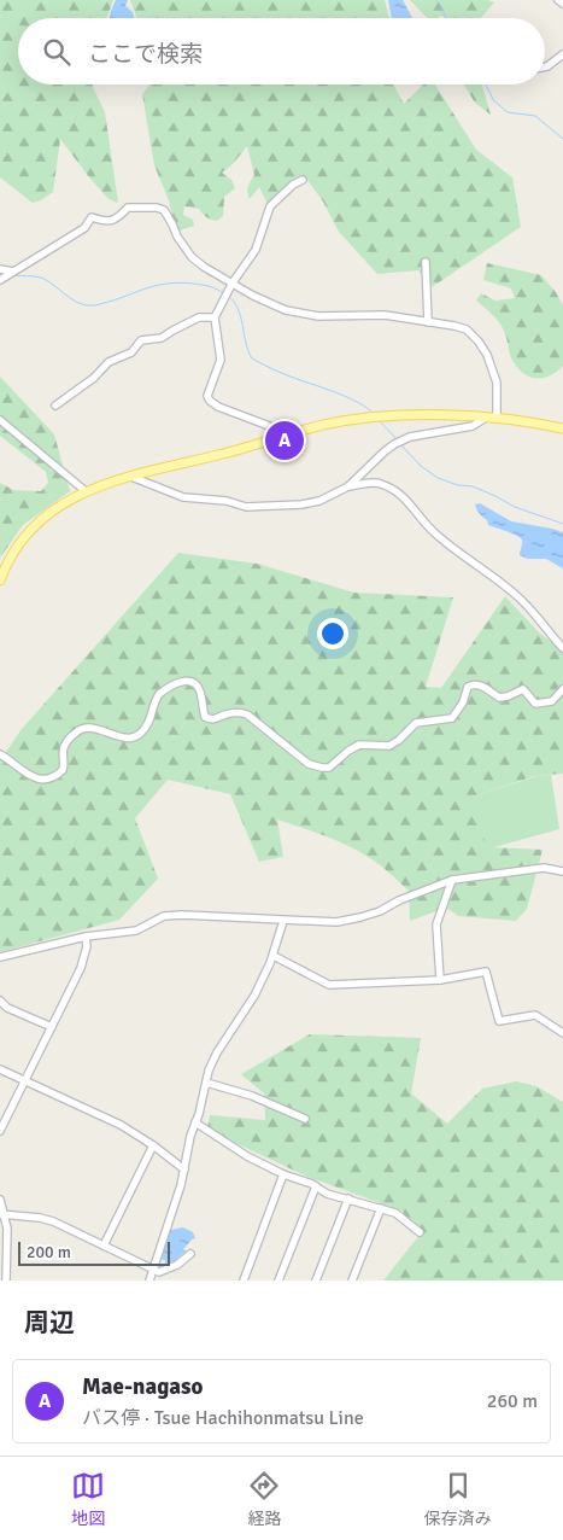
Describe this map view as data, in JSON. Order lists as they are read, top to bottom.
{
  "scale_bar": "200 m",
  "page": {
    "search": "ここで検索",
    "pins": "A",
    "scale": "200 m",
    "heading": "周辺",
    "list": [
      {
        "mark": "A",
        "name": "Mae-nagaso",
        "note": "バス停 · Tsue Hachihonmatsu Line",
        "value": "260 m"
      }
    ],
    "nav": ["地図", "経路", "保存済み"]
  }
}
